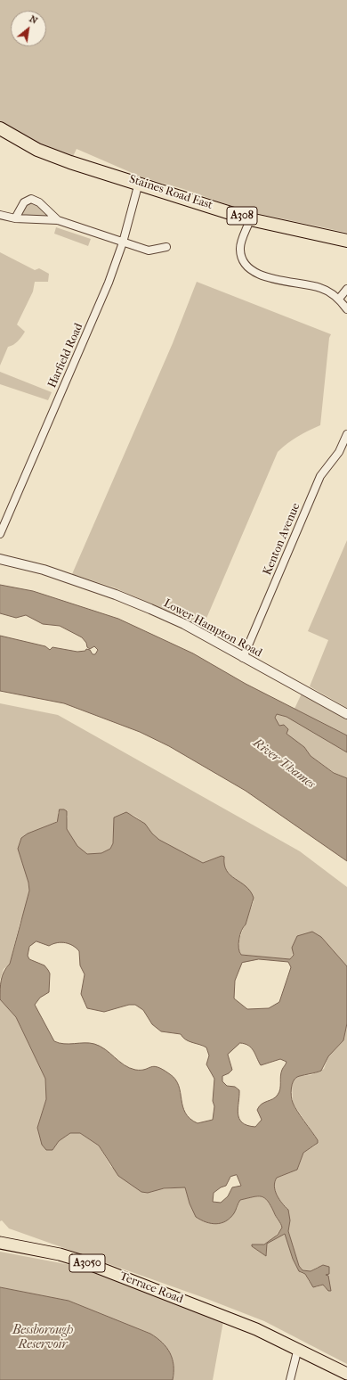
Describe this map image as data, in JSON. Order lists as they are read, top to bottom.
{
  "streets": {
    "highway": ["Staines Road East", "A308"],
    "main road": ["A3050", "Terrace Road"],
    "street": ["Harfield Road", "Kenton Avenue", "Lower Hampton Road"]
  },
  "crossings": [
    ["Staines Road East", "Harfield Road"],
    ["Kenton Avenue", "Lower Hampton Road"],
    ["A3050", "Terrace Road"]
  ],
  "water": ["River Thames", "Bessborough Reservoir"],
  "north": "top right"
}
